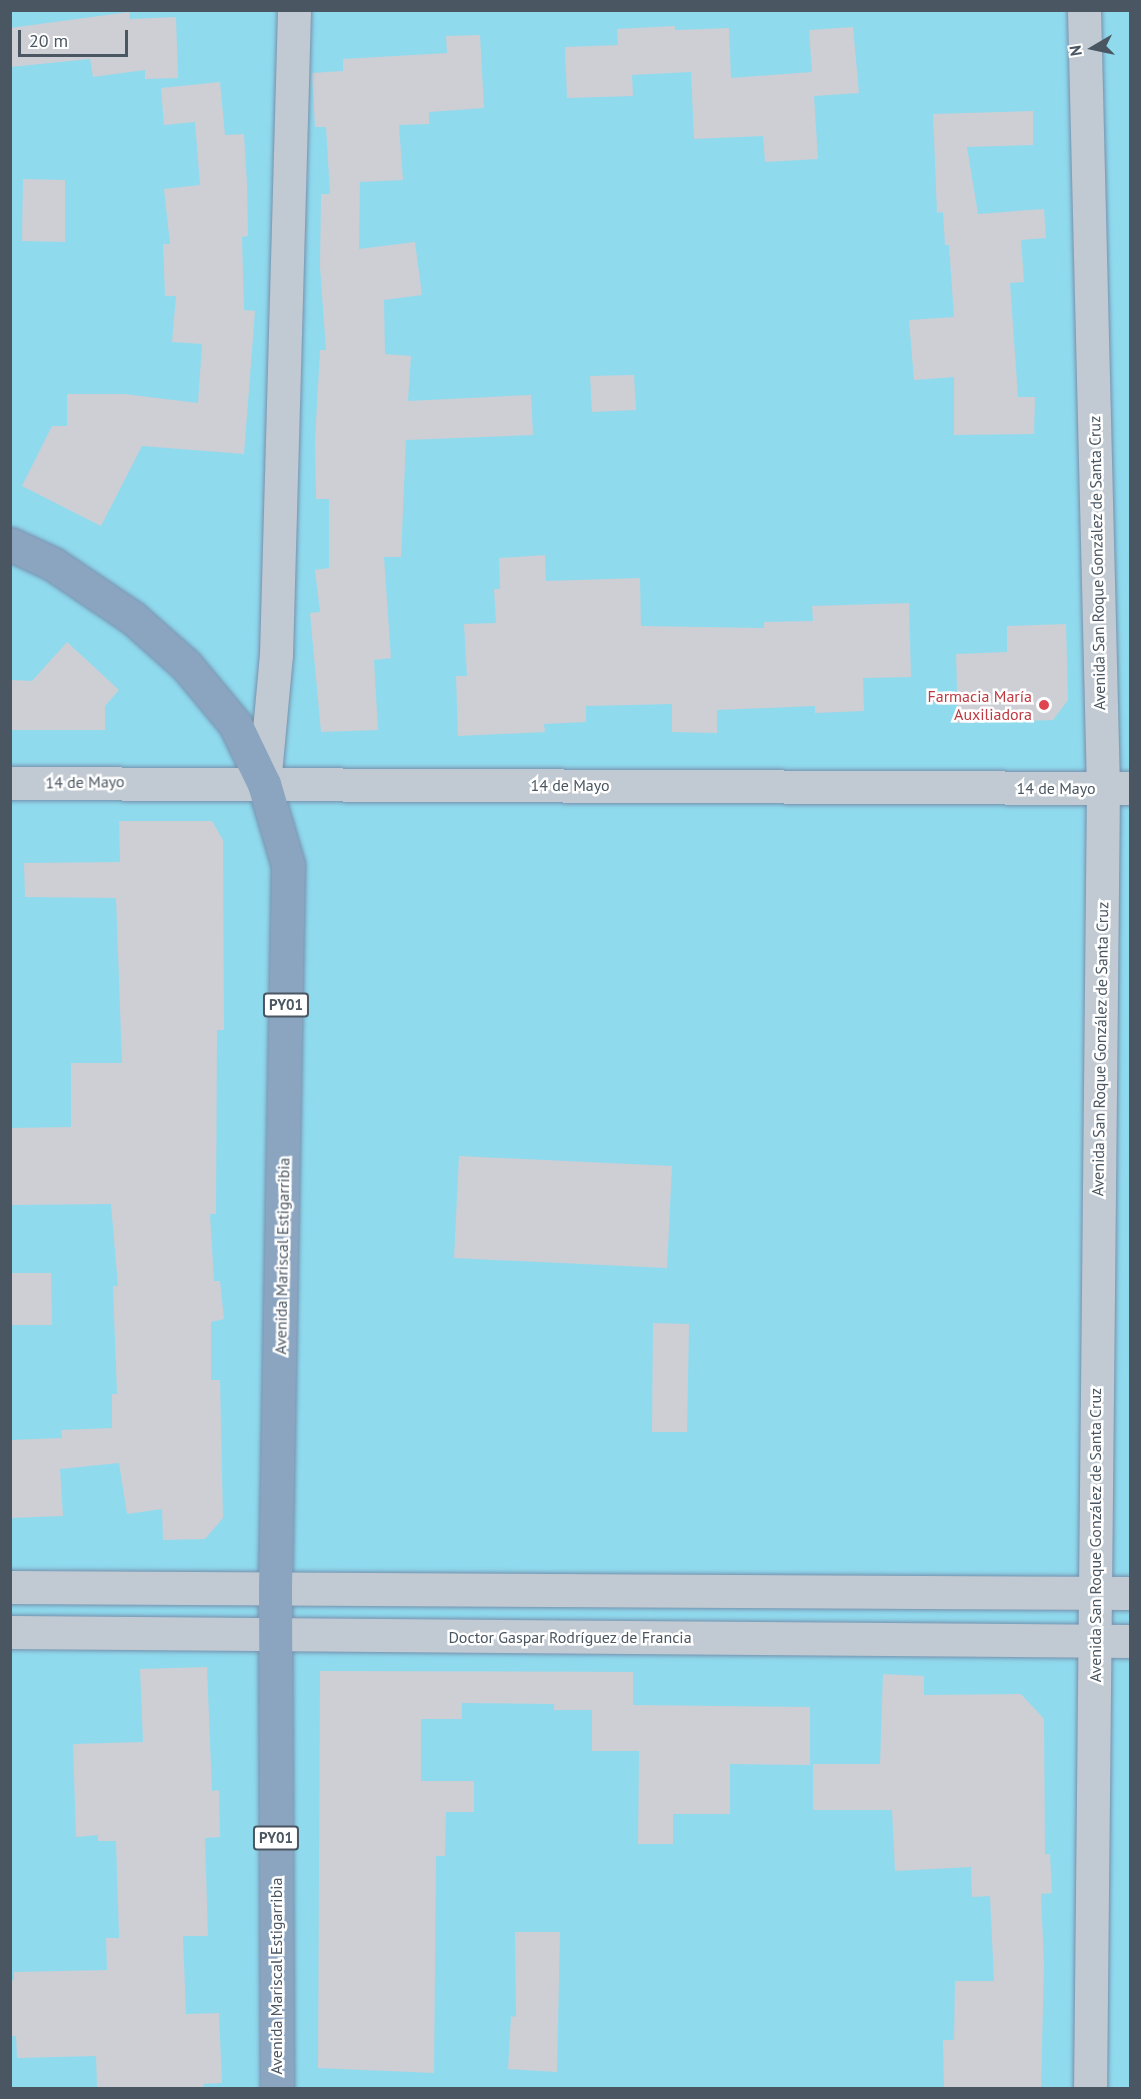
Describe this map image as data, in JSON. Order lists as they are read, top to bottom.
{
  "streets": {
    "highway": ["PY01", "Avenida Mariscal Estigarribia"],
    "street": ["Avenida San Roque González de Santa Cruz", "14 de Mayo", "Doctor Gaspar Rodríguez de Francia"]
  },
  "crossings": [
    ["Avenida San Roque González de Santa Cruz", "14 de Mayo"],
    ["Avenida San Roque González de Santa Cruz", "Doctor Gaspar Rodríguez de Francia"],
    ["14 de Mayo", "Avenida Mariscal Estigarribia"],
    ["Avenida Mariscal Estigarribia", "Doctor Gaspar Rodríguez de Francia"]
  ],
  "places": ["Farmacia María Auxiliadora"],
  "scale_bar": "20 m",
  "north": "left"
}
